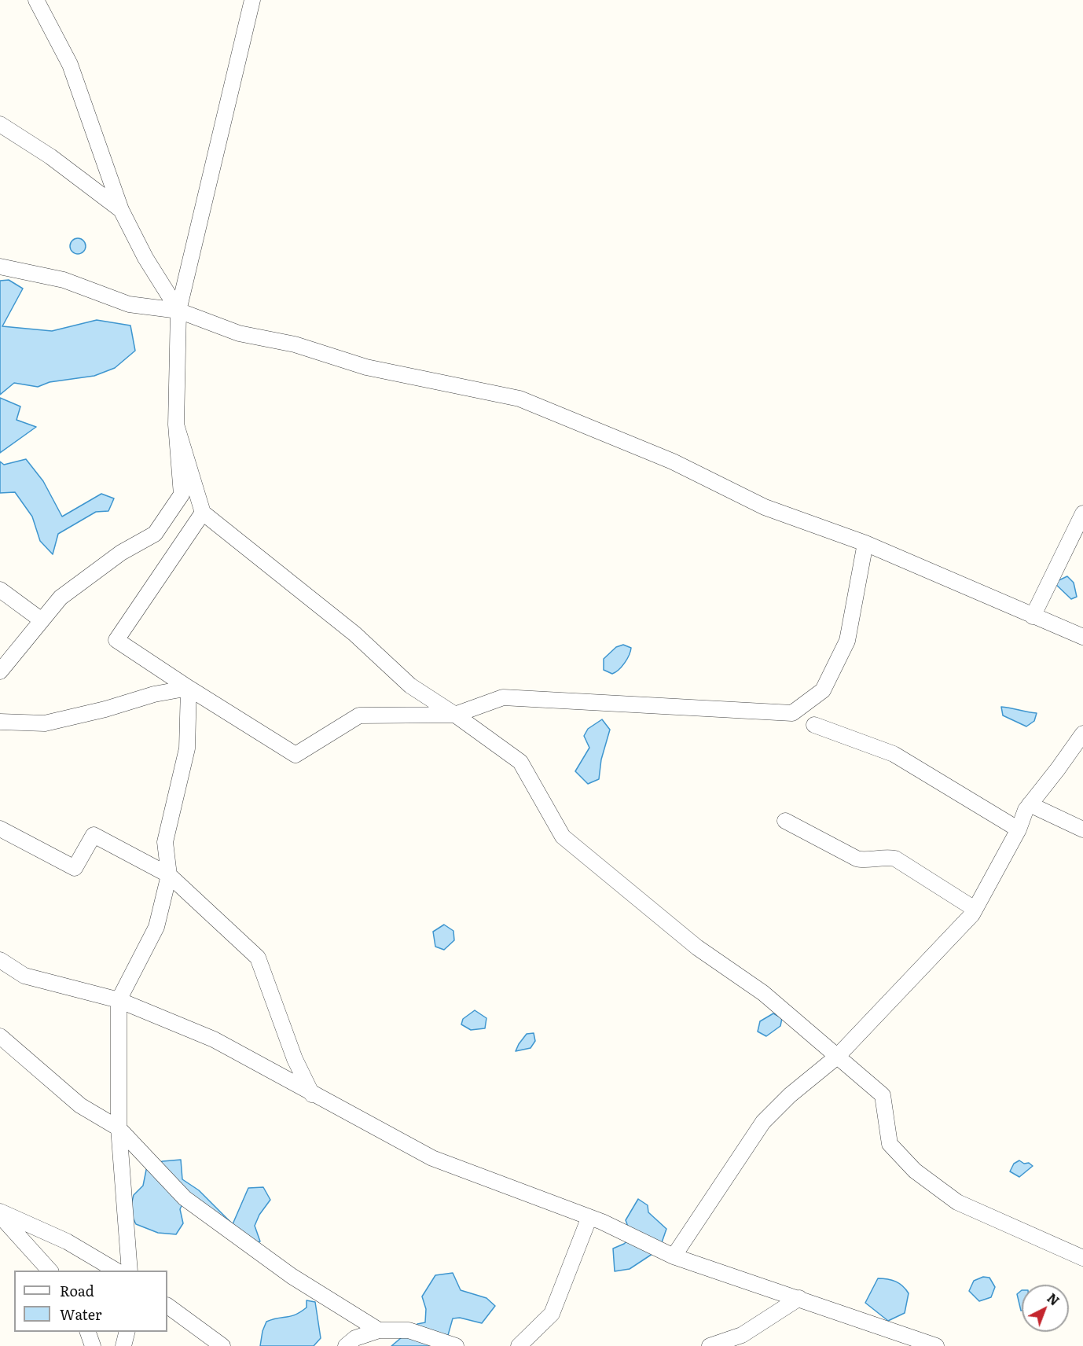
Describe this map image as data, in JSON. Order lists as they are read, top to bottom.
{
  "legend": ["Road", "Water"],
  "north": "top right"
}
